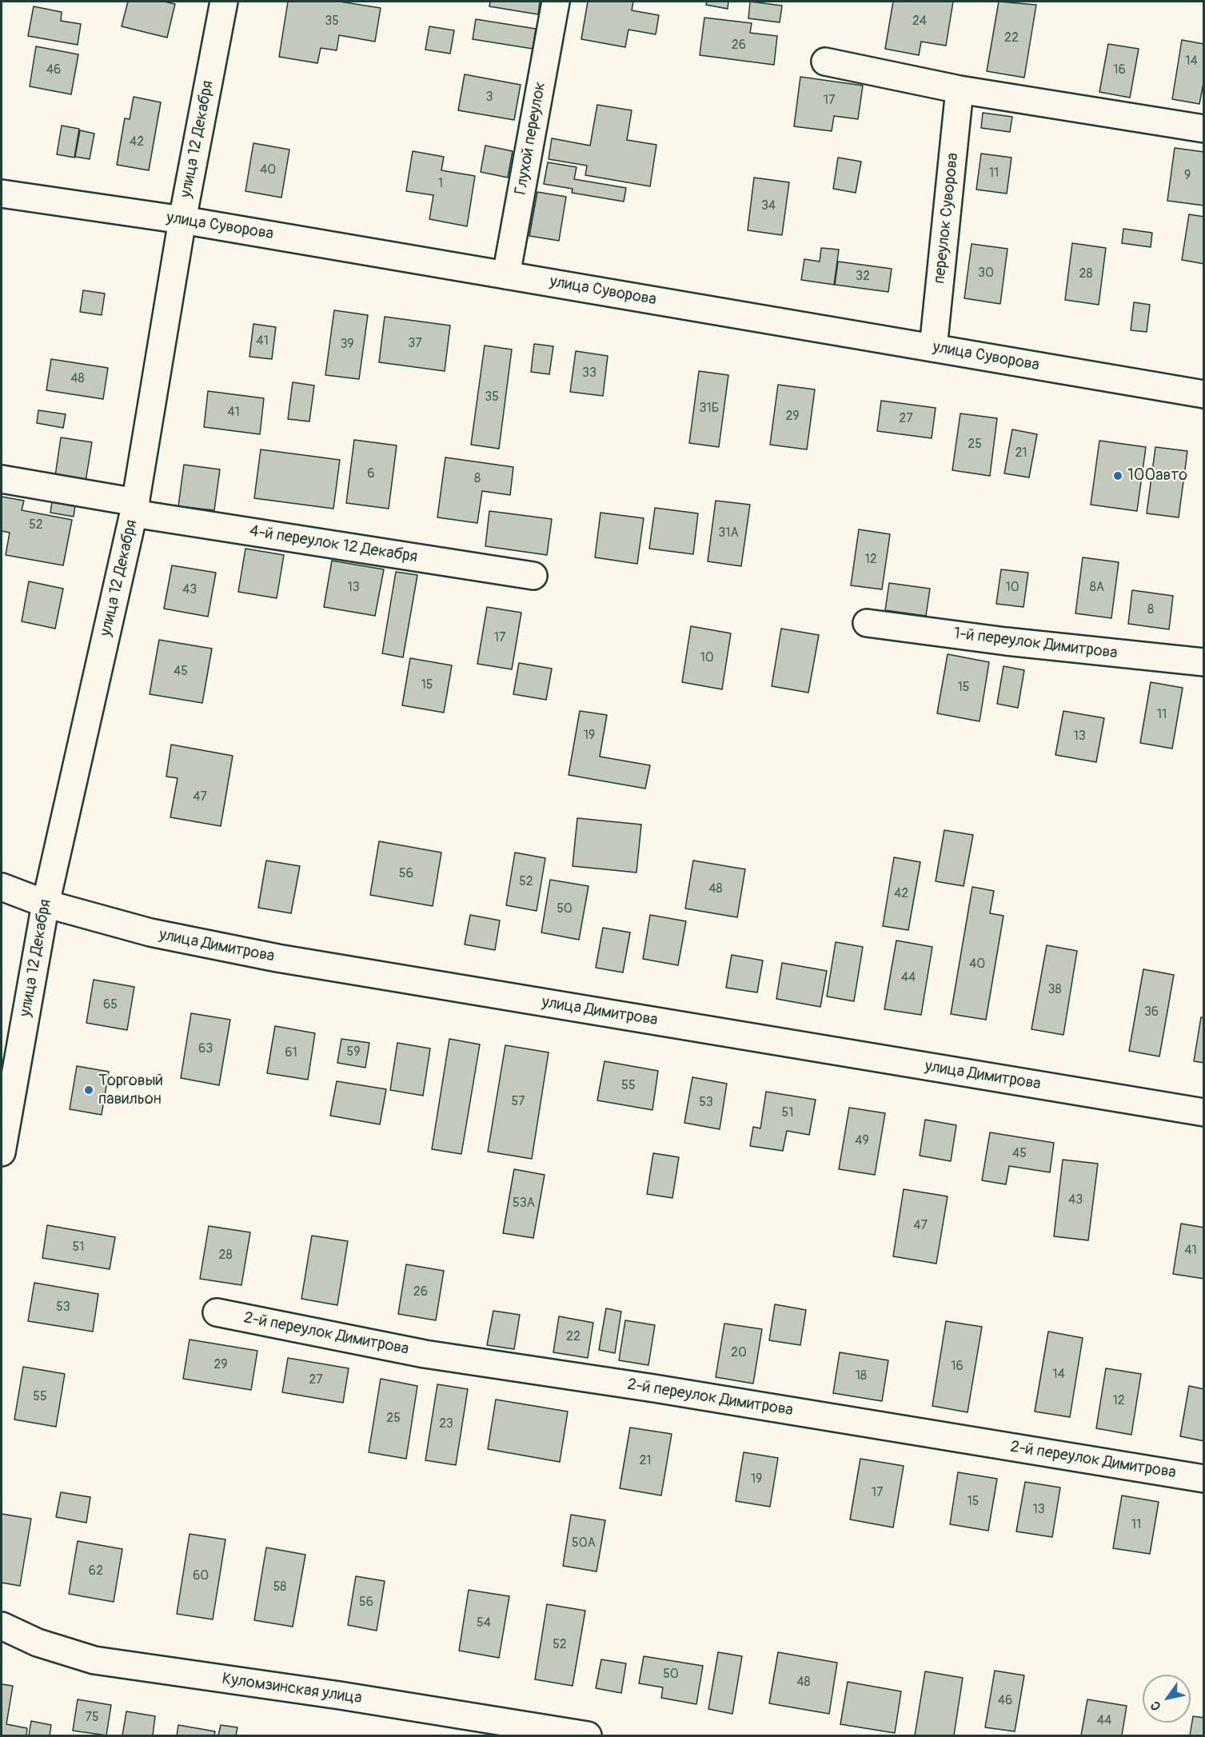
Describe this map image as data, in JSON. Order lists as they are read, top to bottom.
{
  "streets": {
    "street": [
      "Глухой переулок",
      "улица 12 Декабря",
      "переулок Суворова",
      "улица Суворова",
      "4-й переулок 12 Декабря",
      "1-й переулок Димитрова",
      "улица Димитрова",
      "2-й переулок Димитрова",
      "Куломзинская улица"
    ]
  },
  "crossings": [
    ["Глухой переулок", "улица Суворова"],
    ["улица 12 Декабря", "улица Суворова"],
    ["улица 12 Декабря", "4-й переулок 12 Декабря"],
    ["улица 12 Декабря", "улица Димитрова"],
    ["переулок Суворова", "улица Суворова"]
  ],
  "places": ["100авто", "Торговый павильон"],
  "house_numbers": [
    "35",
    "24",
    "22",
    "26",
    "14",
    "46",
    "16",
    "3",
    "17",
    "42",
    "40",
    "11",
    "9",
    "1",
    "34",
    "30",
    "28",
    "32",
    "41",
    "37",
    "39",
    "33",
    "48",
    "35",
    "31Б",
    "41",
    "29",
    "27",
    "25",
    "21",
    "6",
    "8",
    "52",
    "31А",
    "12",
    "13",
    "10",
    "8А",
    "43",
    "8",
    "17",
    "10",
    "45",
    "15",
    "15",
    "11",
    "19",
    "13",
    "47",
    "56",
    "52",
    "48",
    "42",
    "50",
    "40",
    "44",
    "38",
    "65",
    "36",
    "63",
    "59",
    "61",
    "55",
    "57",
    "53",
    "51",
    "49",
    "45",
    "43",
    "53А",
    "47",
    "51",
    "41",
    "28",
    "26",
    "53",
    "22",
    "20",
    "29",
    "16",
    "14",
    "18",
    "27",
    "55",
    "12",
    "25",
    "23",
    "21",
    "19",
    "17",
    "15",
    "13",
    "11",
    "50А",
    "62",
    "60",
    "58",
    "56",
    "54",
    "52",
    "50",
    "48",
    "46",
    "75",
    "44"
  ],
  "north": "bottom left"
}
